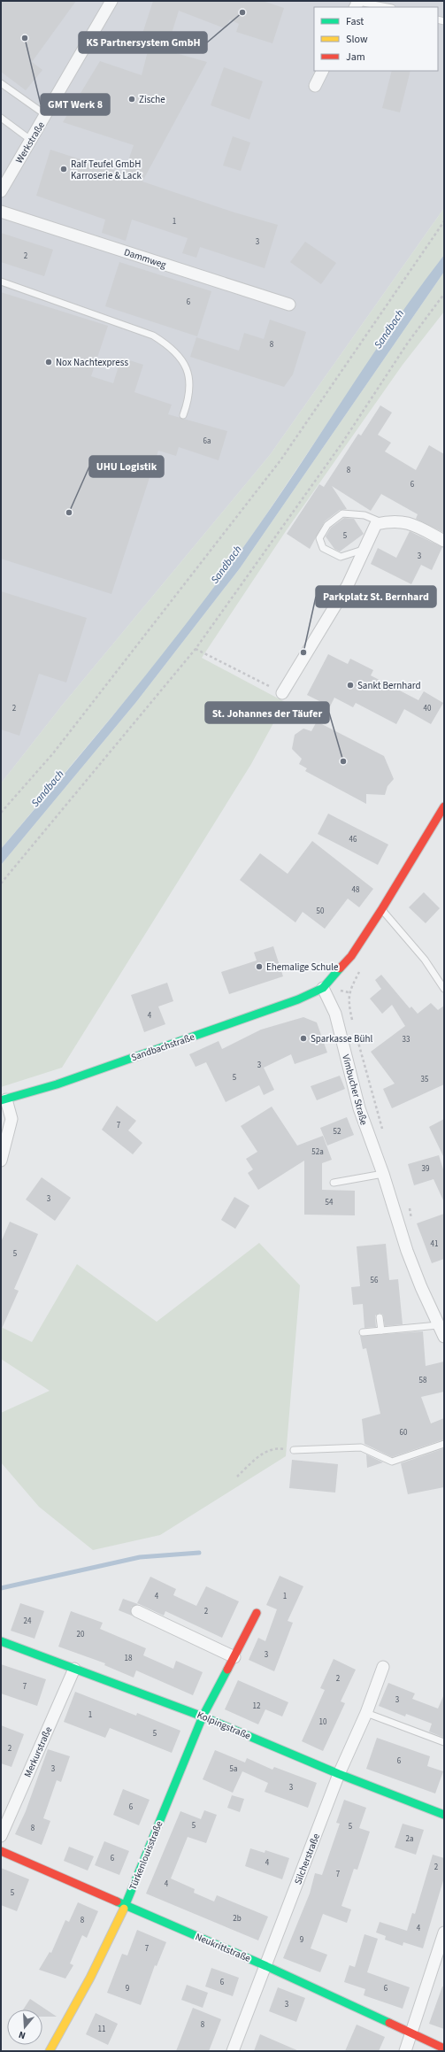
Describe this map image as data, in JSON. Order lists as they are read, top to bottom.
{
  "streets": {
    "street": [
      "Werkstraße",
      "Dammweg",
      "Sandbachstraße",
      "Vimbucher Straße",
      "Kolpingstraße",
      "Merkurstraße",
      "Türkenlouisstraße",
      "Silcherstraße",
      "Neukrittstraße"
    ]
  },
  "crossings": [
    ["Sandbachstraße", "Vimbucher Straße"],
    ["Kolpingstraße", "Merkurstraße"],
    ["Kolpingstraße", "Türkenlouisstraße"],
    ["Kolpingstraße", "Silcherstraße"],
    ["Türkenlouisstraße", "Neukrittstraße"],
    ["Silcherstraße", "Neukrittstraße"]
  ],
  "water": ["Sandbach"],
  "places": [
    "KS Partnersystem GmbH",
    "GMT Werk 8",
    "Zische",
    "Ralf Teufel GmbH Karroserie & Lack",
    "Nox Nachtexpress",
    "UHU Logistik",
    "Parkplatz St. Bernhard",
    "Sankt Bernhard",
    "St. Johannes der Täufer",
    "Ehemalige Schule",
    "Sparkasse Bühl"
  ],
  "house_numbers": [
    "1",
    "3",
    "2",
    "6",
    "8",
    "6a",
    "8",
    "6",
    "5",
    "3",
    "2",
    "40",
    "46",
    "48",
    "50",
    "4",
    "33",
    "3",
    "5",
    "35",
    "7",
    "52",
    "52a",
    "39",
    "3",
    "54",
    "41",
    "5",
    "56",
    "58",
    "60",
    "4",
    "1",
    "2",
    "24",
    "20",
    "3",
    "18",
    "2",
    "7",
    "3",
    "12",
    "1",
    "10",
    "5",
    "2",
    "6",
    "3",
    "5a",
    "3",
    "6",
    "5",
    "5",
    "8",
    "2a",
    "6",
    "4",
    "2",
    "7",
    "4",
    "5",
    "2b",
    "8",
    "4",
    "9",
    "7",
    "6",
    "9",
    "6",
    "3",
    "8",
    "11"
  ],
  "legend": ["Fast", "Slow", "Jam"],
  "north": "bottom"
}
